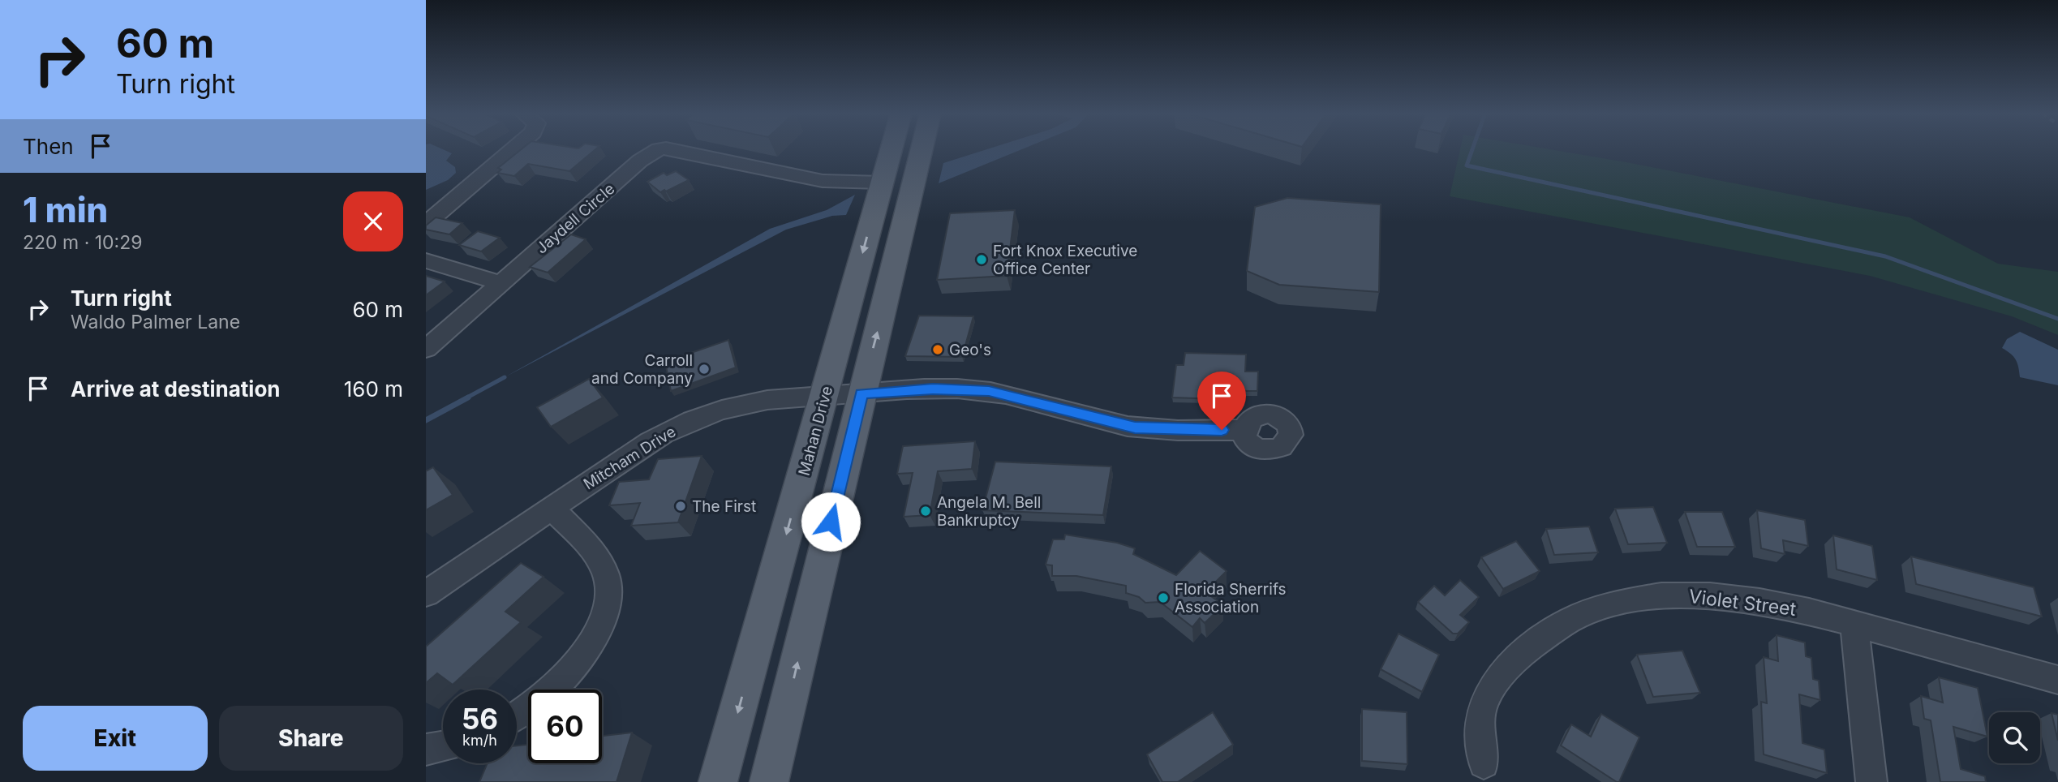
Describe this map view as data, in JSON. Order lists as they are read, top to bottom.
{
  "streets": {
    "main road": ["Mahan Drive"],
    "street": ["Jaydell Circle", "Mitcham Drive", "Violet Street"]
  },
  "crossings": [
    ["Jaydell Circle", "Mahan Drive"],
    ["Mahan Drive", "Mitcham Drive"]
  ],
  "places": [
    "Fort Knox Executive Office Center",
    "Geo's",
    "Carroll and Company",
    "The First",
    "Angela M. Bell Bankruptcy",
    "Florida Sherrifs Association"
  ],
  "page": {
    "turn": ["60 m", "Turn right"],
    "then": "Then",
    "heading": ["1 min", "220 m · 10:29"],
    "list": [
      {
        "name": "Turn right",
        "note": "Waldo Palmer Lane",
        "value": "60 m"
      },
      {
        "name": "Arrive at destination",
        "value": "160 m"
      }
    ],
    "speed": "56 km/h",
    "limit": "60",
    "buttons": ["Exit", "Share"]
  }
}
